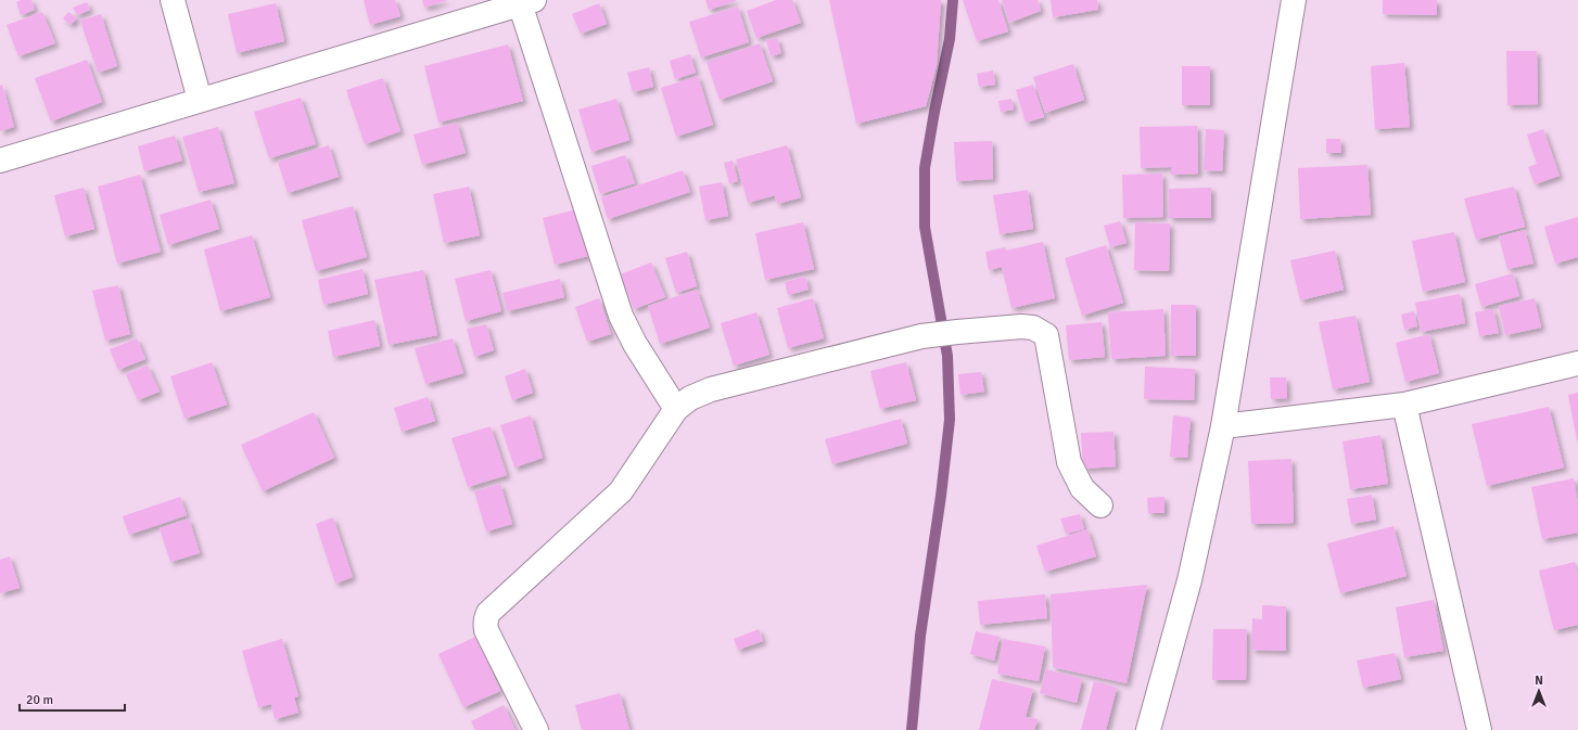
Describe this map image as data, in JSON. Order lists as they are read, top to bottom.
{
  "scale_bar": "20 m",
  "north": "top"
}
